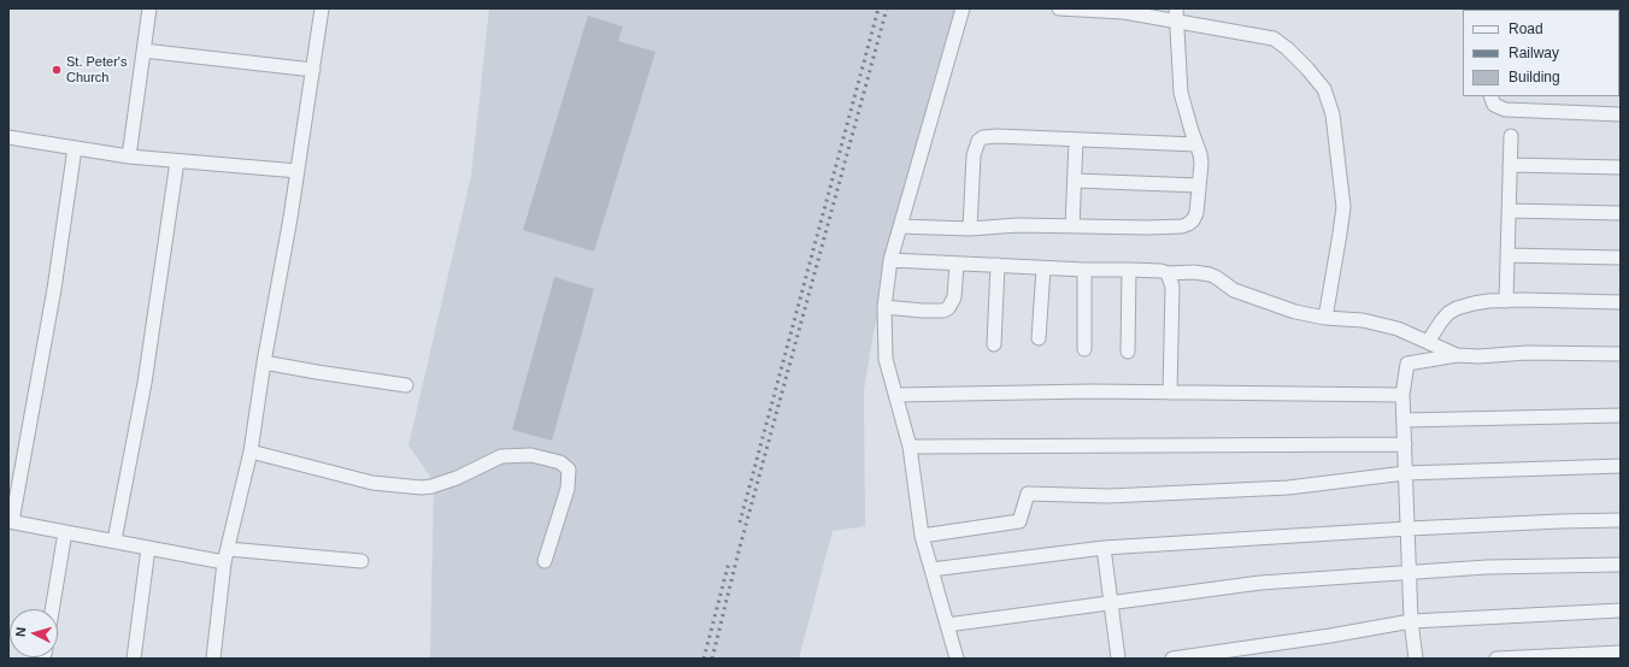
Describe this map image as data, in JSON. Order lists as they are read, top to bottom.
{
  "places": ["St. Peter's Church"],
  "legend": ["Road", "Railway", "Building"],
  "north": "left"
}
